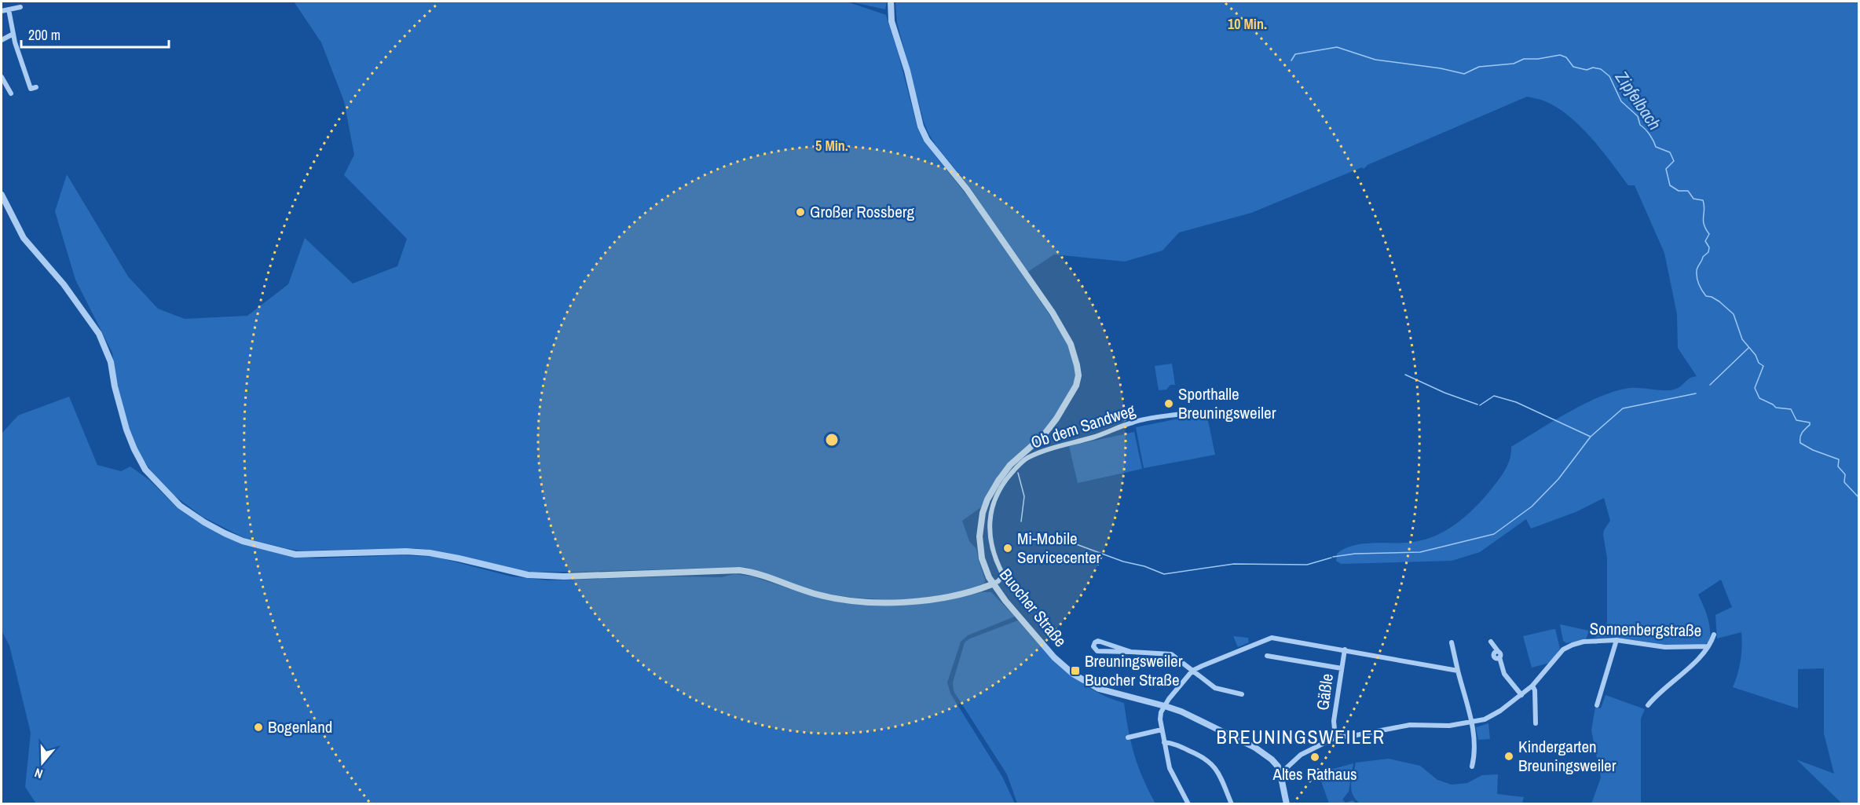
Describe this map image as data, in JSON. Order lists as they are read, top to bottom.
{
  "streets": {
    "street": [
      "Ob dem Sandweg",
      "Buocher Straße",
      "Sonnenbergstraße",
      "Gäßle"
    ]
  },
  "crossings": [
    ["Ob dem Sandweg", "Buocher Straße"],
    ["Buocher Straße", "Sonnenbergstraße"],
    ["Sonnenbergstraße", "Gäßle"]
  ],
  "districts": ["BREUNINGSWEILER"],
  "water": ["Zipfelbach"],
  "places": {
    "other": [
      "Großer Rossberg",
      "Sporthalle Breuningsweiler",
      "Mi-Mobile Servicecenter",
      "Bogenland",
      "Kindergarten Breuningsweiler",
      "Altes Rathaus"
    ],
    "transit": ["Breuningsweiler Buocher Straße"]
  },
  "scale_bar": "200 m",
  "north": "bottom",
  "rings": ["10 Min.", "5 Min."]
}
